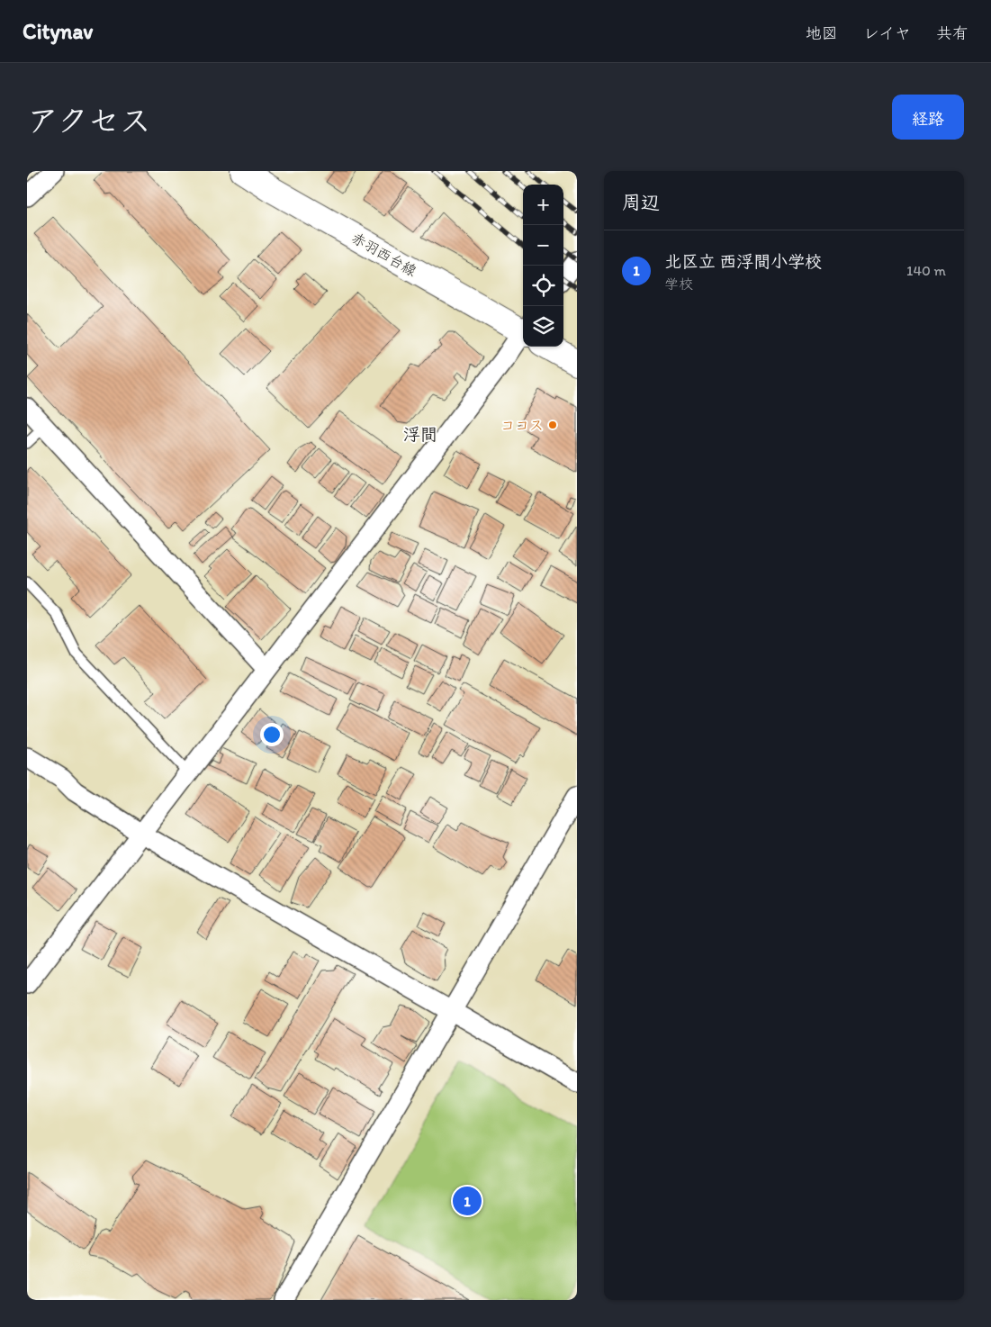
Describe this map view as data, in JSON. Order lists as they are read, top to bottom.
{
  "streets": {
    "main road": ["赤羽西台線"]
  },
  "districts": ["浮間"],
  "places": ["ココス"],
  "page": {
    "header": "Citynav",
    "nav": ["地図", "レイヤ", "共有"],
    "title": "アクセス",
    "buttons": "経路",
    "heading": "周辺",
    "map_buttons": ["+", "−"],
    "list": [
      {
        "mark": "1",
        "name": "北区立 西浮間小学校",
        "note": "学校",
        "value": "140 m"
      }
    ],
    "pins": "1"
  }
}
